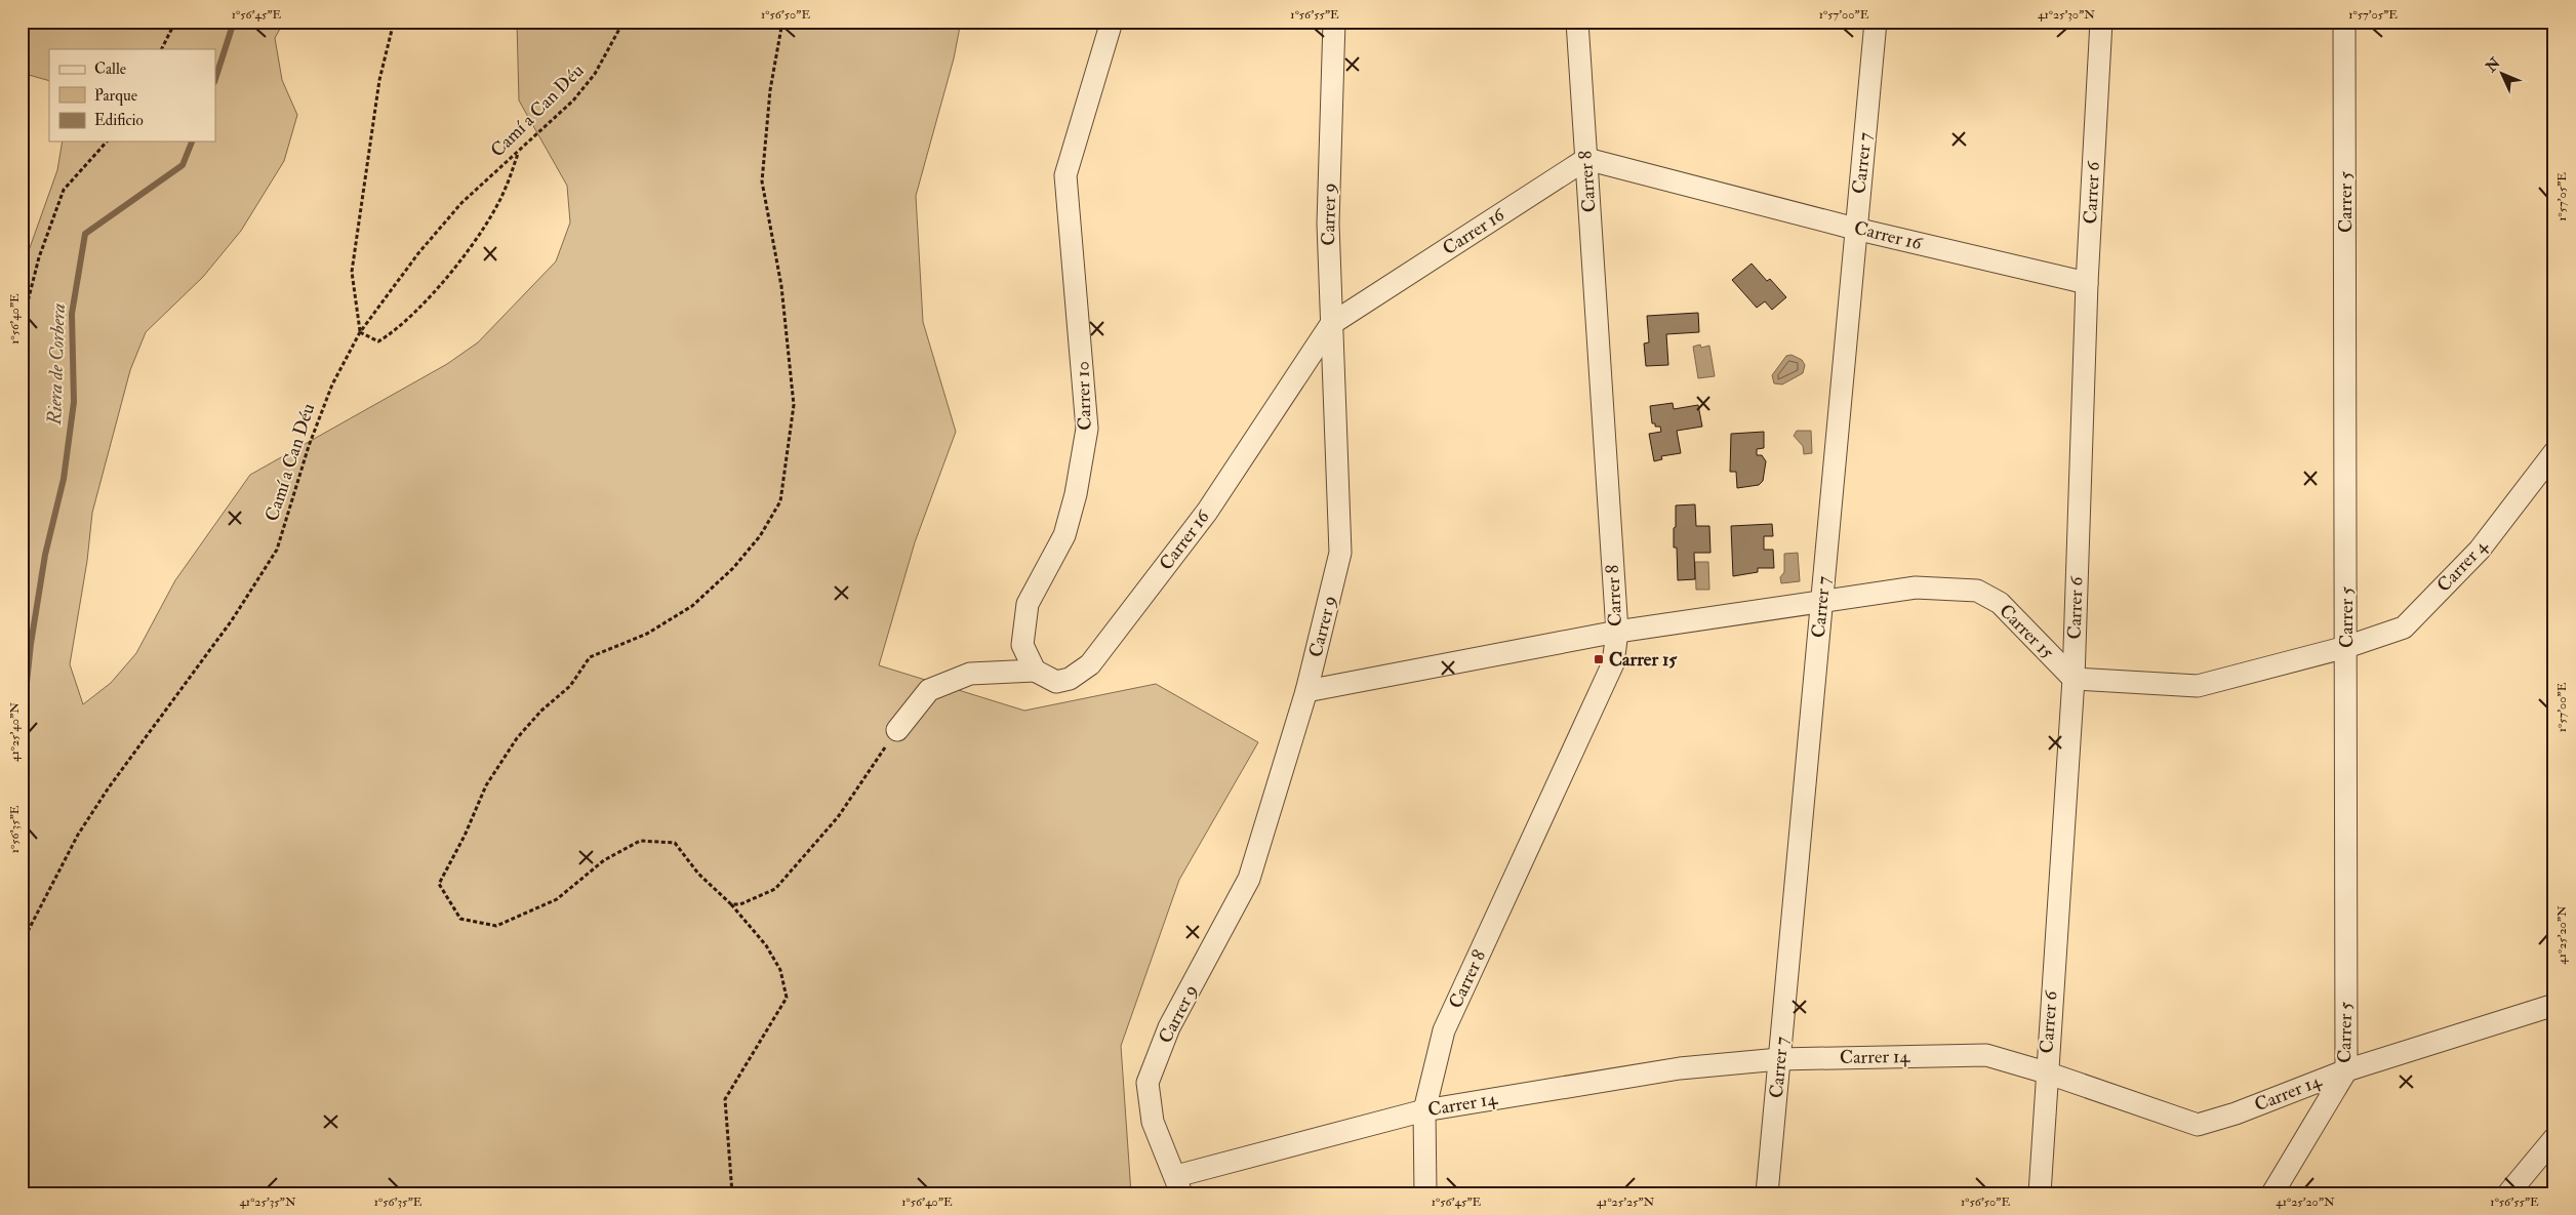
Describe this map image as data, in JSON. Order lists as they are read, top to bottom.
{
  "streets": {
    "street": [
      "Carrer 7",
      "Carrer 8",
      "Carrer 6",
      "Carrer 5",
      "Carrer 9",
      "Carrer 16",
      "Carrer 10",
      "Carrer 4",
      "Carrer 15",
      "Carrer 14"
    ],
    "path": ["Camí a Can Déu"]
  },
  "crossings": [
    ["Carrer 7", "Carrer 16"],
    ["Carrer 7", "Carrer 15"],
    ["Carrer 7", "Carrer 14"],
    ["Carrer 8", "Carrer 16"],
    ["Carrer 8", "Carrer 15"],
    ["Carrer 8", "Carrer 14"],
    ["Carrer 6", "Carrer 16"],
    ["Carrer 6", "Carrer 15"],
    ["Carrer 6", "Carrer 14"],
    ["Carrer 5", "Carrer 4"],
    ["Carrer 5", "Carrer 14"],
    ["Carrer 9", "Carrer 16"],
    ["Carrer 9", "Carrer 15"],
    ["Carrer 9", "Carrer 14"],
    ["Carrer 16", "Carrer 10"]
  ],
  "water": ["Riera de Corbera"],
  "places": {
    "transit": ["Carrer 15"]
  },
  "legend": ["Calle", "Parque", "Edificio"],
  "north": "top left",
  "coordinates": [
    "1°56'45\"E",
    "1°56'50\"E",
    "1°56'55\"E",
    "1°57'00\"E",
    "41°25'30\"N",
    "1°57'05\"E",
    "1°56'40\"E",
    "41°25'40\"N",
    "1°56'35\"E",
    "41°25'20\"N",
    "41°25'35\"N",
    "41°25'25\"N"
  ]
}
